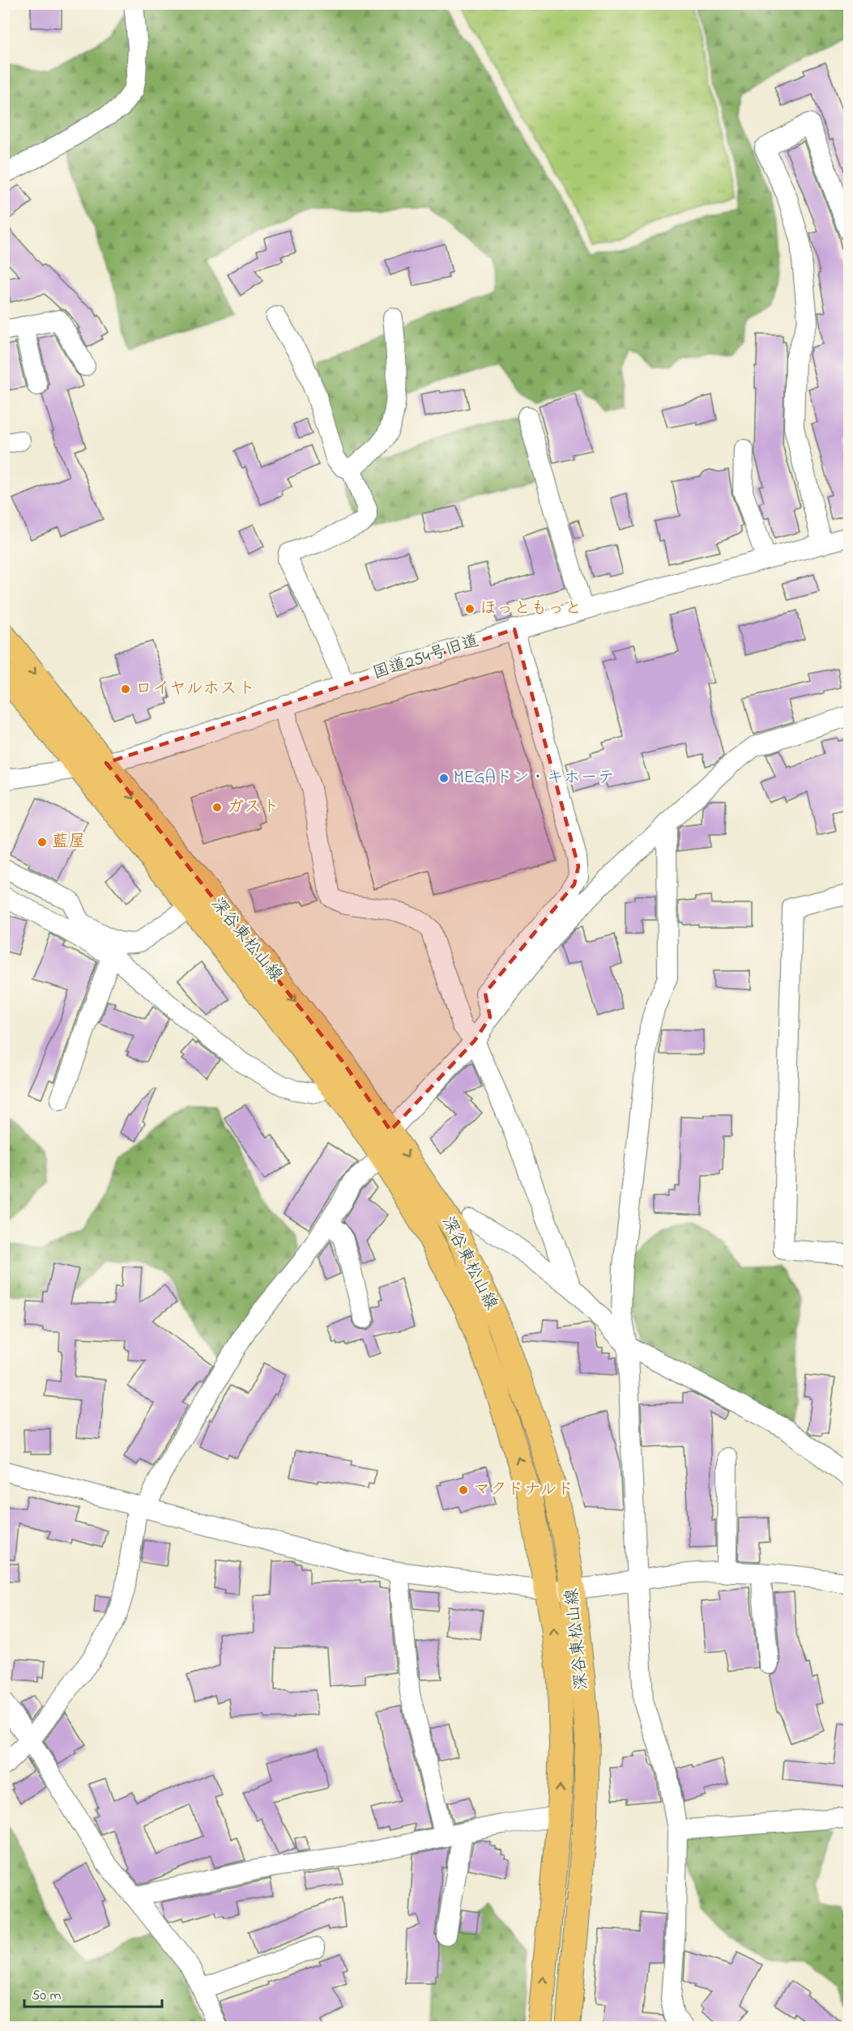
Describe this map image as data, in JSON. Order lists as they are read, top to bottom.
{
  "streets": {
    "main road": ["深谷東松山線"],
    "street": ["国道254号旧道"]
  },
  "crossings": [
    ["国道254号旧道", "深谷東松山線"]
  ],
  "places": [
    "ほっともっと",
    "ロイヤルホスト",
    "MEGAドン・キホーテ",
    "ガスト",
    "藍屋",
    "マクドナルド"
  ],
  "scale_bar": "50 m"
}
